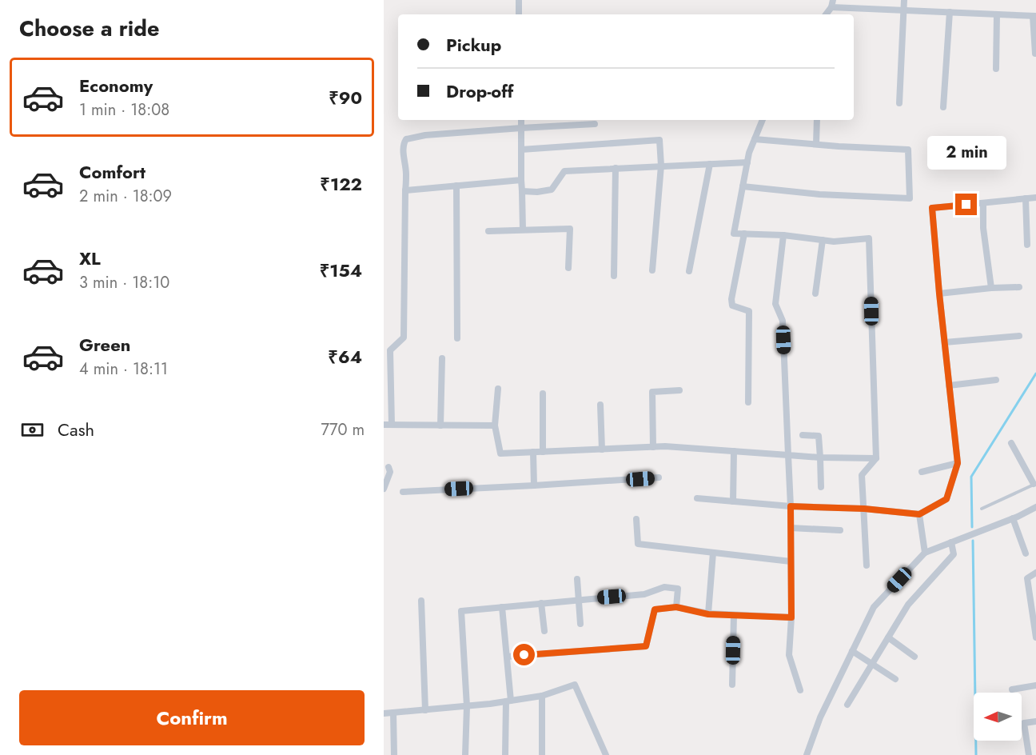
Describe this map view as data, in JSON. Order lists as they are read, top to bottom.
{
  "north": "left",
  "page": {
    "heading": "Choose a ride",
    "banner": ["Pickup", "Drop-off"],
    "list": [
      {
        "name": "Economy",
        "note": "1 min · 18:08",
        "value": "₹90"
      },
      {
        "name": "Comfort",
        "note": "2 min · 18:09",
        "value": "₹122"
      },
      {
        "name": "XL",
        "note": "3 min · 18:10",
        "value": "₹154"
      },
      {
        "name": "Green",
        "note": "4 min · 18:11",
        "value": "₹64"
      }
    ],
    "bubble": "2 min",
    "pay": ["Cash", "770 m"],
    "buttons": "Confirm"
  }
}
